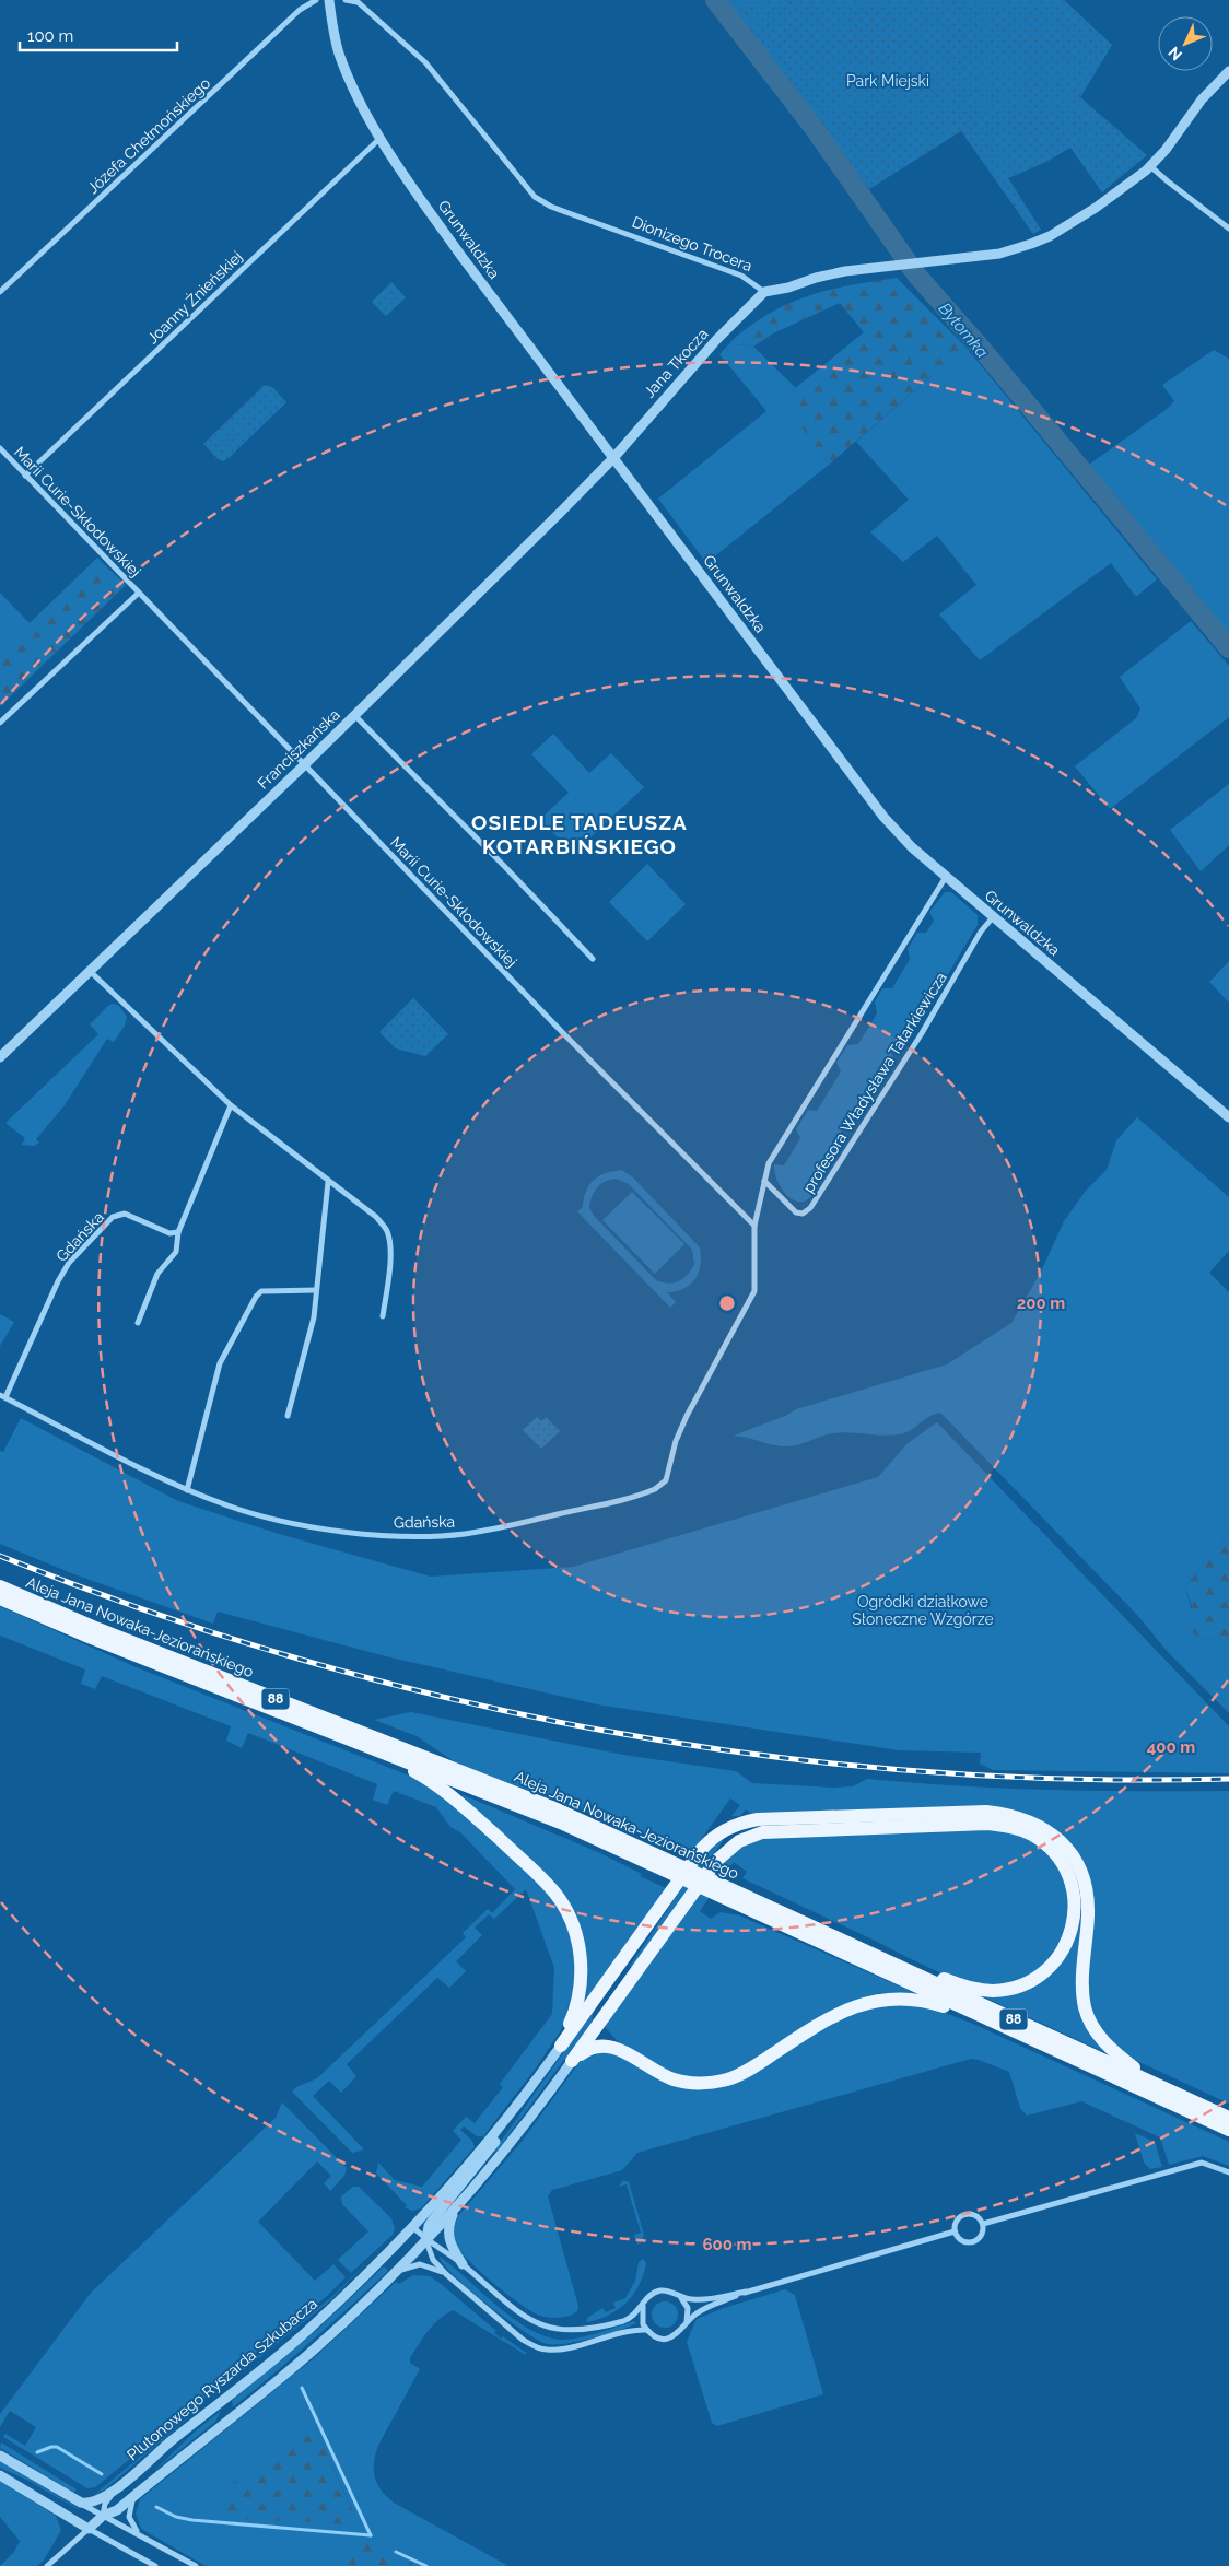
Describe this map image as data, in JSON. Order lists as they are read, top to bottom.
{
  "streets": {
    "main road": ["Aleja Jana Nowaka-Jeziorańskiego", "88"],
    "street": [
      "Józefa Chełmońskiego",
      "Grunwaldzka",
      "Dionizego Trocera",
      "Joanny Żnieńskiej",
      "Jana Tkocza",
      "Marii Curie-Skłodowskiej",
      "Franciszkańska",
      "profesora Władysława Tatarkiewicza",
      "Gdańska",
      "Plutonowego Ryszarda Szkubacza"
    ]
  },
  "crossings": [
    ["Grunwaldzka", "Joanny Żnieńskiej"],
    ["Grunwaldzka", "Jana Tkocza"],
    ["Grunwaldzka", "Franciszkańska"],
    ["Grunwaldzka", "profesora Władysława Tatarkiewicza"],
    ["Dionizego Trocera", "Jana Tkocza"],
    ["Joanny Żnieńskiej", "Marii Curie-Skłodowskiej"],
    ["Jana Tkocza", "Franciszkańska"],
    ["Marii Curie-Skłodowskiej", "Franciszkańska"],
    ["Marii Curie-Skłodowskiej", "Gdańska"]
  ],
  "districts": ["OSIEDLE TADEUSZA KOTARBIŃSKIEGO"],
  "water": ["Bytomka"],
  "parks": ["Park Miejski", "Ogródki działkowe Słoneczne Wzgórze"],
  "scale_bar": "100 m",
  "north": "bottom left",
  "rings": ["200 m", "400 m", "600 m"]
}
